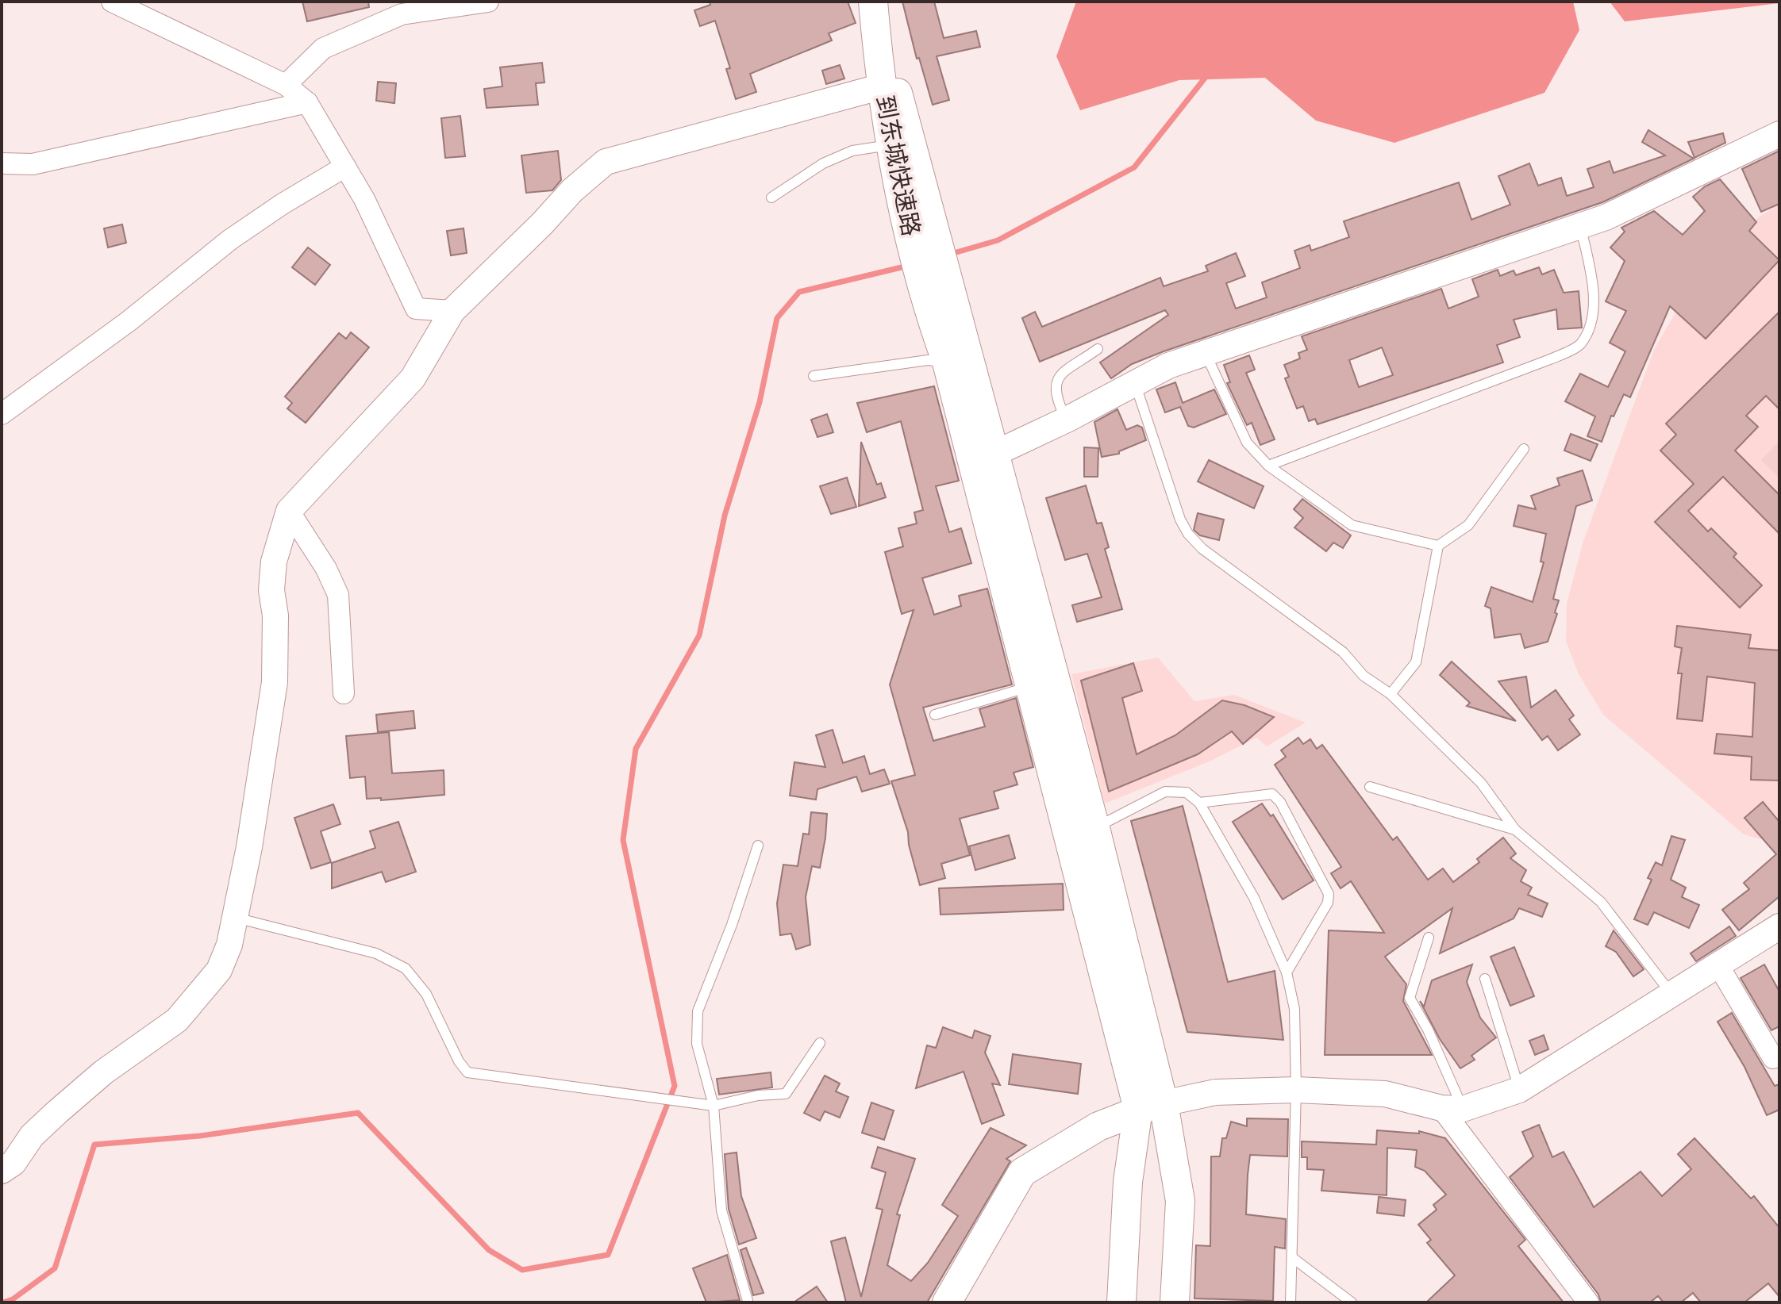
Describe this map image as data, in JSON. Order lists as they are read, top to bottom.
{
  "streets": {
    "main road": ["到东城快速路"]
  }
}
